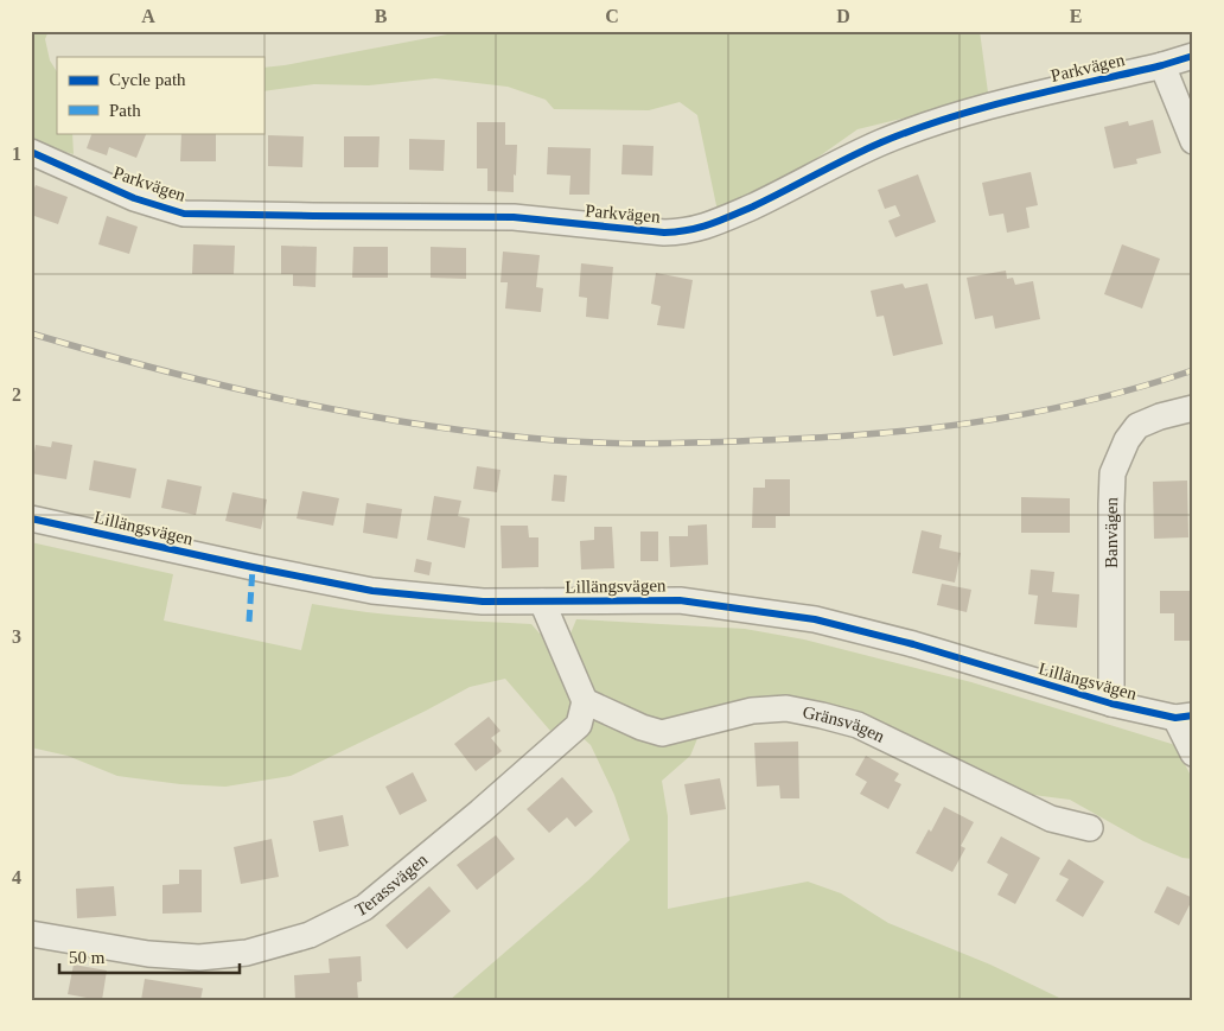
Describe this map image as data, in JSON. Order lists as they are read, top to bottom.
{
  "streets": {
    "street": [
      "Parkvägen",
      "Lillängsvägen",
      "Banvägen",
      "Gränsvägen",
      "Terassvägen"
    ]
  },
  "crossings": [
    ["Lillängsvägen", "Banvägen"],
    ["Gränsvägen", "Terassvägen"]
  ],
  "legend": ["Cycle path", "Path"],
  "scale_bar": "50 m",
  "grid": {
    "columns": [
      "A",
      "B",
      "C",
      "D",
      "E"
    ],
    "rows": [
      "1",
      "2",
      "3",
      "4"
    ]
  }
}
